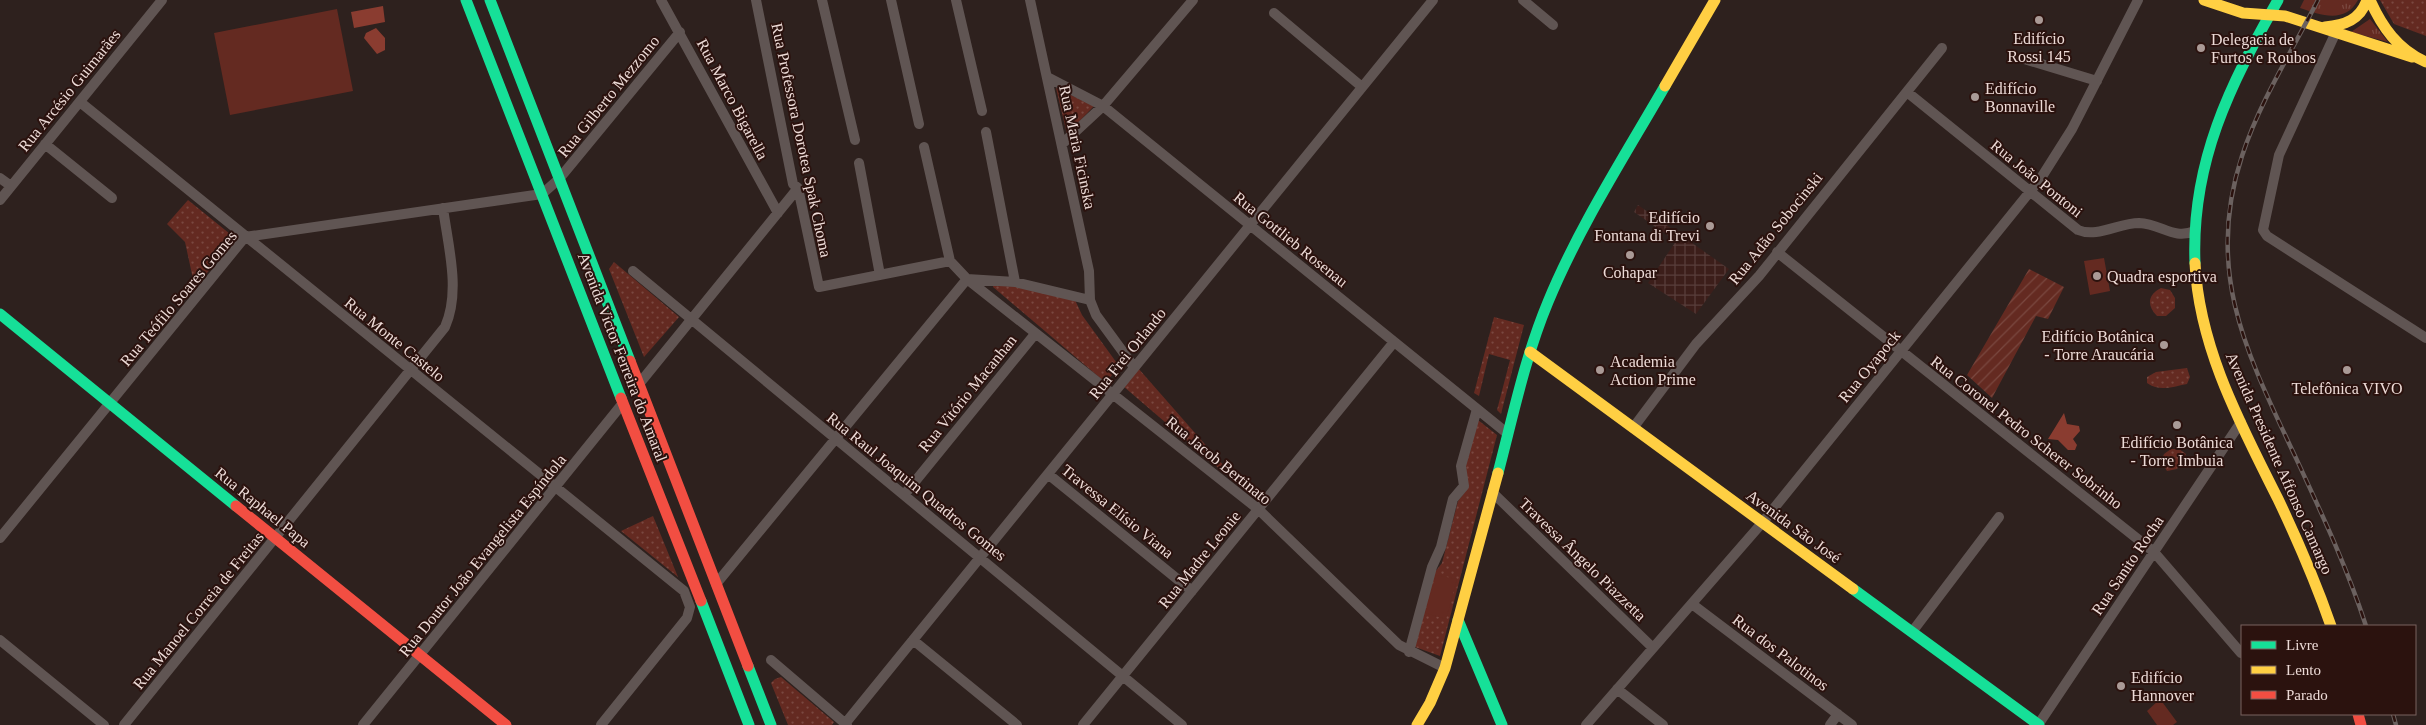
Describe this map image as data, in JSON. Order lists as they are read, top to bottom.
{
  "streets": {
    "main road": [
      "Avenida Victor Ferreira do Amaral",
      "Avenida Presidente Affonso Camargo",
      "Rua Raphael Papa",
      "Avenida São José"
    ],
    "street": [
      "Rua Arcésio Guimarães",
      "Rua Gilberto Mezzomo",
      "Rua Marco Bigarella",
      "Rua Professora Dorotea Spak Choma",
      "Rua Maria Ficinska",
      "Rua João Pontoni",
      "Rua Adão Sobocinski",
      "Rua Gottlieb Rosenau",
      "Rua Teófilo Soares Gomes",
      "Rua Monte Castelo",
      "Rua Frei Orlando",
      "Rua Oyapock",
      "Rua Vitório Macanhan",
      "Rua Coronel Pedro Scherer Sobrinho",
      "Rua Jacob Bertinato",
      "Rua Raul Joaquim Quadros Gomes",
      "Travessa Elísio Viana",
      "Rua Doutor João Evangelista Espíndola",
      "Rua Madre Leonie",
      "Travessa Ângelo Piazzetta",
      "Rua Sanito Rocha",
      "Rua Manoel Correia de Freitas",
      "Rua dos Palotinos"
    ]
  },
  "crossings": [
    ["Rua Arcésio Guimarães", "Rua Monte Castelo"],
    ["Rua Gilberto Mezzomo", "Rua Marco Bigarella"],
    ["Rua Gilberto Mezzomo", "Rua Teófilo Soares Gomes"],
    ["Rua Gilberto Mezzomo", "Avenida Victor Ferreira do Amaral"],
    ["Rua Maria Ficinska", "Rua Gottlieb Rosenau"],
    ["Rua João Pontoni", "Rua Adão Sobocinski"],
    ["Rua João Pontoni", "Rua Oyapock"],
    ["Rua João Pontoni", "Avenida Presidente Affonso Camargo"],
    ["Rua Adão Sobocinski", "Rua Coronel Pedro Scherer Sobrinho"],
    ["Rua Adão Sobocinski", "Avenida São José"],
    ["Rua Gottlieb Rosenau", "Rua Frei Orlando"],
    ["Rua Gottlieb Rosenau", "Rua Madre Leonie"],
    ["Rua Teófilo Soares Gomes", "Rua Monte Castelo"],
    ["Rua Teófilo Soares Gomes", "Avenida Victor Ferreira do Amaral"],
    ["Rua Teófilo Soares Gomes", "Rua Raphael Papa"],
    ["Rua Teófilo Soares Gomes", "Rua Manoel Correia de Freitas"],
    ["Rua Monte Castelo", "Rua Doutor João Evangelista Espíndola"],
    ["Rua Monte Castelo", "Rua Manoel Correia de Freitas"],
    ["Rua Frei Orlando", "Rua Jacob Bertinato"],
    ["Rua Frei Orlando", "Rua Raul Joaquim Quadros Gomes"],
    ["Rua Frei Orlando", "Travessa Elísio Viana"],
    ["Avenida Victor Ferreira do Amaral", "Rua Doutor João Evangelista Espíndola"],
    ["Rua Oyapock", "Rua Coronel Pedro Scherer Sobrinho"],
    ["Rua Oyapock", "Avenida São José"],
    ["Rua Oyapock", "Travessa Ângelo Piazzetta"],
    ["Rua Oyapock", "Rua dos Palotinos"],
    ["Rua Vitório Macanhan", "Rua Jacob Bertinato"],
    ["Rua Vitório Macanhan", "Rua Raul Joaquim Quadros Gomes"],
    ["Rua Coronel Pedro Scherer Sobrinho", "Rua Sanito Rocha"],
    ["Rua Jacob Bertinato", "Rua Madre Leonie"],
    ["Avenida Presidente Affonso Camargo", "Rua Sanito Rocha"],
    ["Rua Raul Joaquim Quadros Gomes", "Rua Madre Leonie"],
    ["Rua Raphael Papa", "Rua Doutor João Evangelista Espíndola"],
    ["Rua Raphael Papa", "Rua Manoel Correia de Freitas"],
    ["Travessa Elísio Viana", "Rua Madre Leonie"],
    ["Avenida São José", "Rua Sanito Rocha"]
  ],
  "places": [
    "Edifício Rossi 145",
    "Delegacia de Furtos e Roubos",
    "Edifício Bonnaville",
    "Edifício Fontana di Trevi",
    "Cohapar",
    "Quadra esportiva",
    "Edifício Botânica - Torre Araucária",
    "Academia Action Prime",
    "Telefônica VIVO",
    "Edifício Botânica - Torre Imbuia",
    "Edifício Hannover"
  ],
  "legend": ["Livre", "Lento", "Parado"]
}
